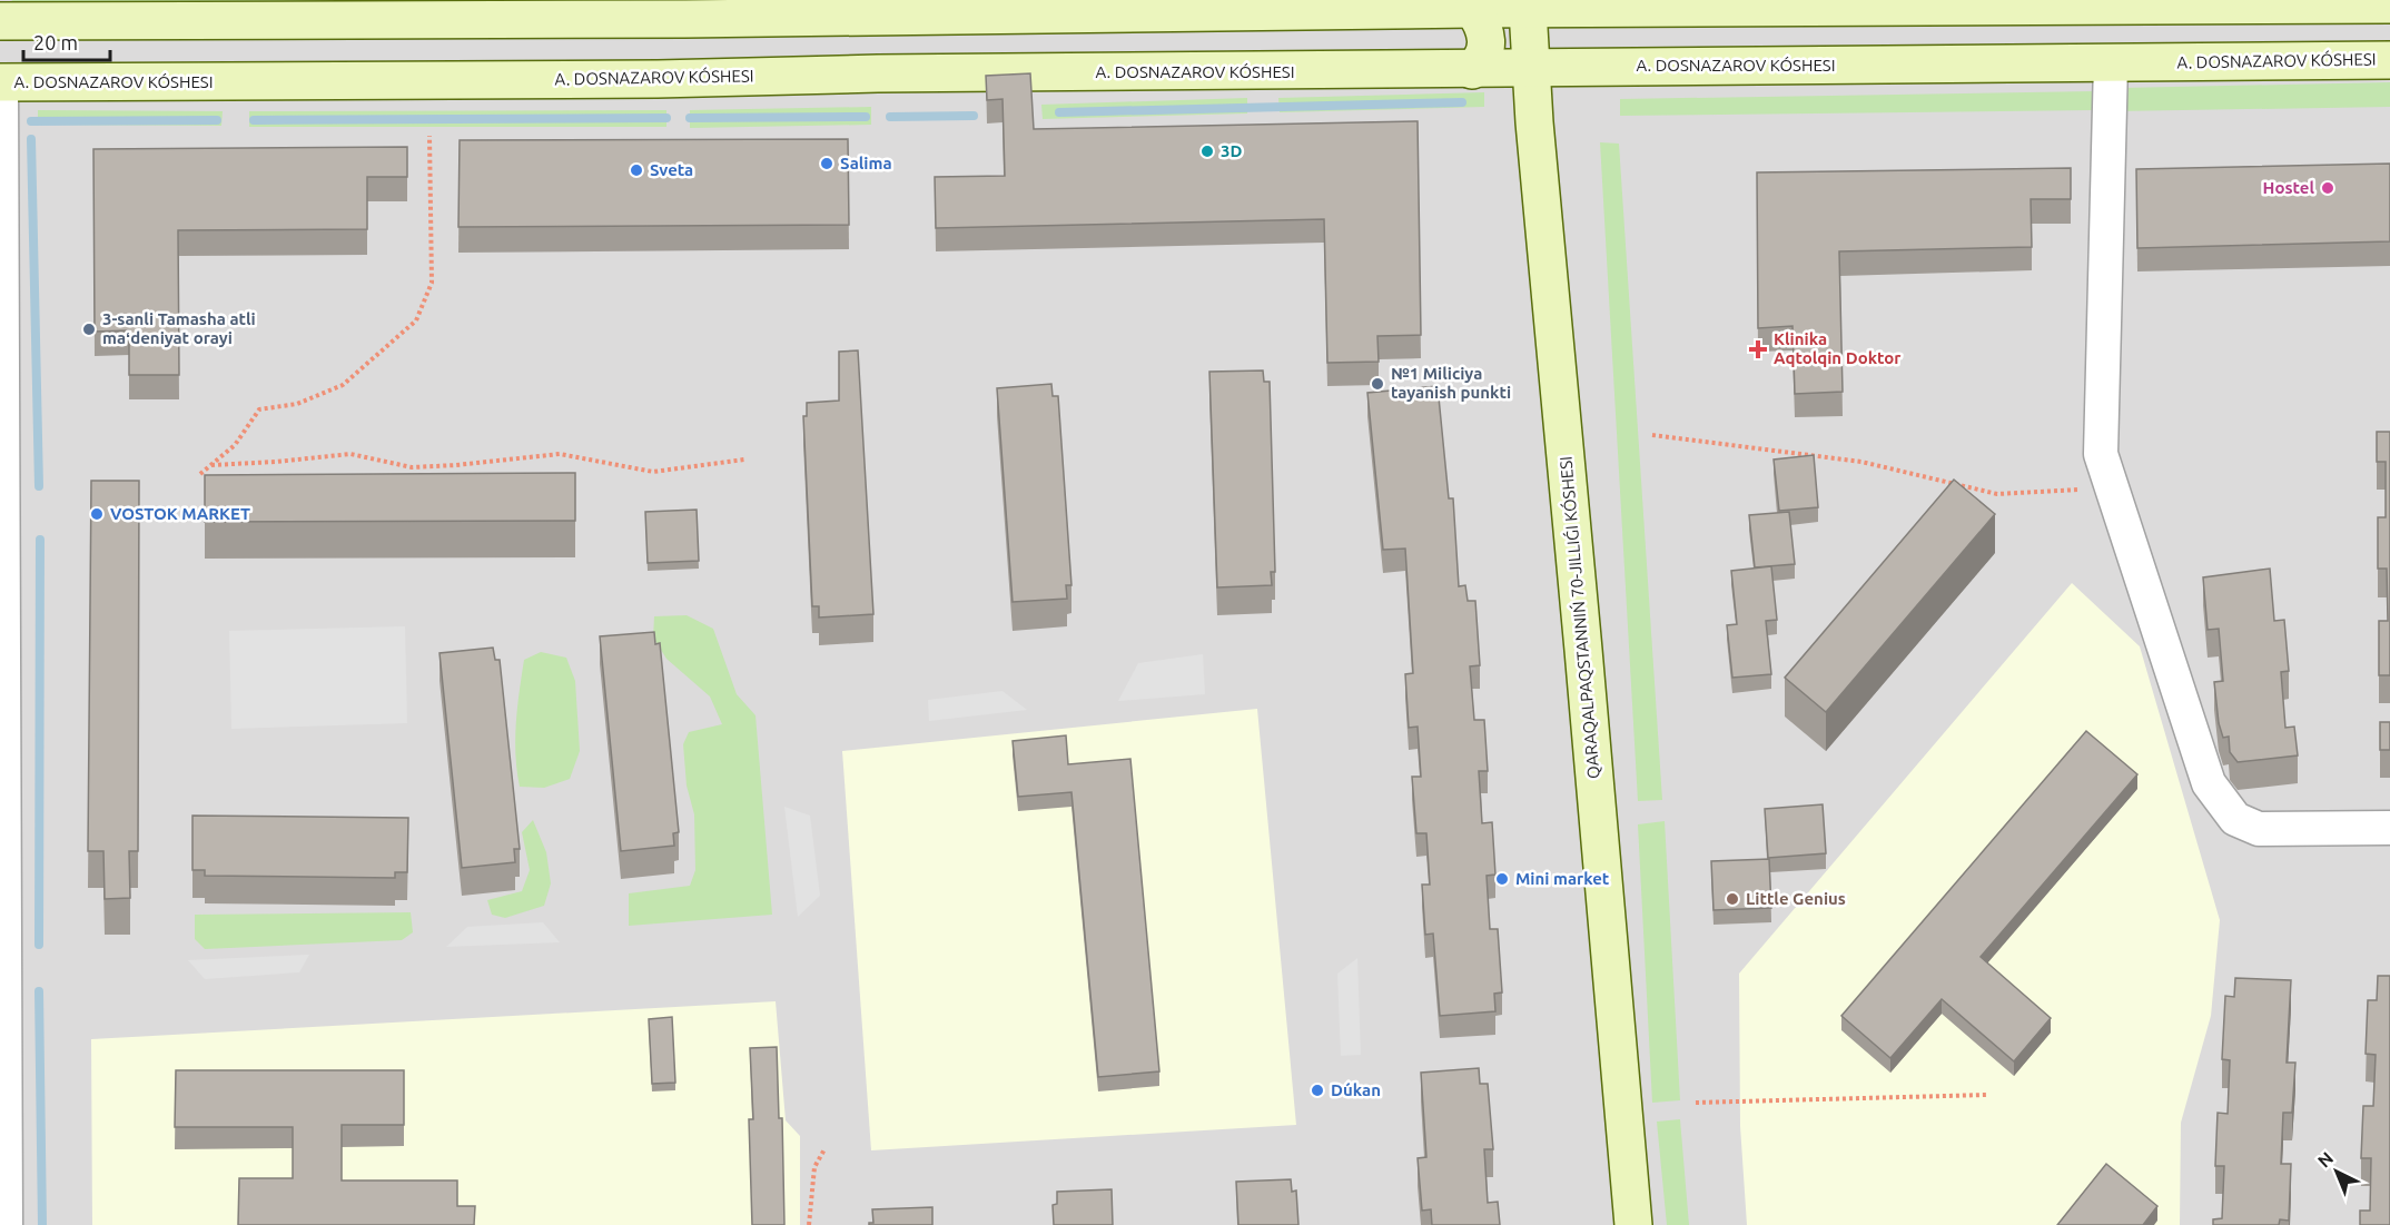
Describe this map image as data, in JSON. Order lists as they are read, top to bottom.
{
  "streets": {
    "main road": ["A. DOSNAZAROV KÓSHESI"]
  },
  "places": {
    "other": [
      "3D",
      "Salima",
      "Sveta",
      "Hostel",
      "3-sanli Tamasha atli maʻdeniyat orayi",
      "№1 Miliciya tayanish punkti",
      "VOSTOK MARKET",
      "Mini market",
      "Little Genius",
      "Dúkan"
    ],
    "health": ["Klinika Aqtolqin Doktor"]
  },
  "scale_bar": "20 m",
  "north": "top left"
}
